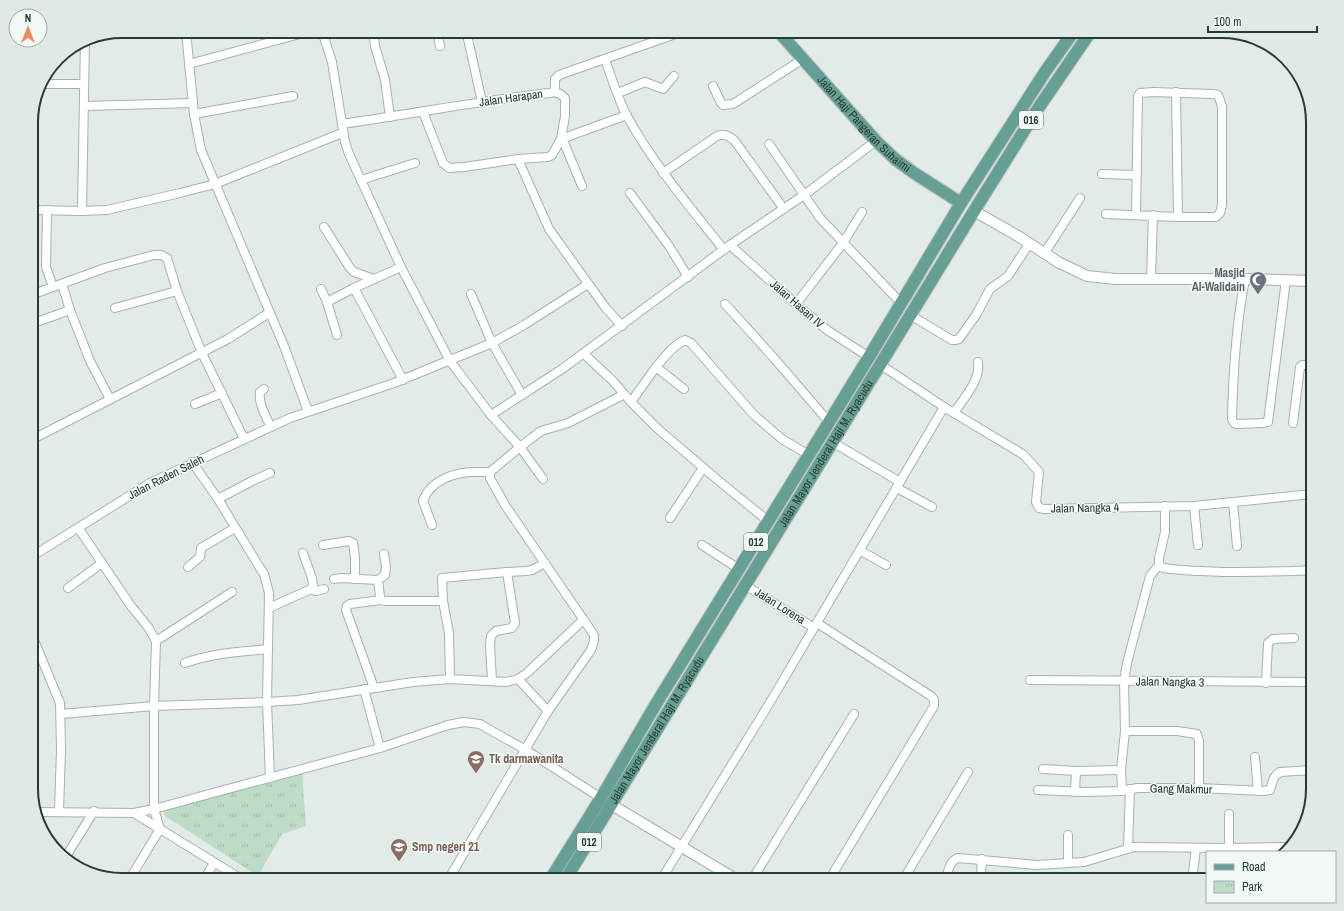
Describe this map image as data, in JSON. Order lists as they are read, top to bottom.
{
  "streets": {
    "main road": [
      "016",
      "Jalan Haji Pangeran Suhaimi",
      "Jalan Mayor Jenderal Haji M. Ryacudu",
      "012"
    ],
    "street": [
      "Jalan Harapan",
      "Jalan Hasan IV",
      "Jalan Raden Saleh",
      "Jalan Nangka 4",
      "Jalan Lorena",
      "Jalan Nangka 3",
      "Gang Makmur"
    ]
  },
  "crossings": [
    ["Jalan Harapan", "Jalan Hasan IV"],
    ["Jalan Haji Pangeran Suhaimi", "Jalan Mayor Jenderal Haji M. Ryacudu"],
    ["Jalan Hasan IV", "Jalan Mayor Jenderal Haji M. Ryacudu"],
    ["Jalan Mayor Jenderal Haji M. Ryacudu", "Jalan Nangka 4"],
    ["Jalan Mayor Jenderal Haji M. Ryacudu", "Jalan Lorena"]
  ],
  "places": {
    "mosque": ["Masjid Al-Walidain"],
    "school or university": ["Tk darmawanita", "Smp negeri 21"]
  },
  "legend": ["Road", "Park"],
  "scale_bar": "100 m",
  "north": "top"
}
